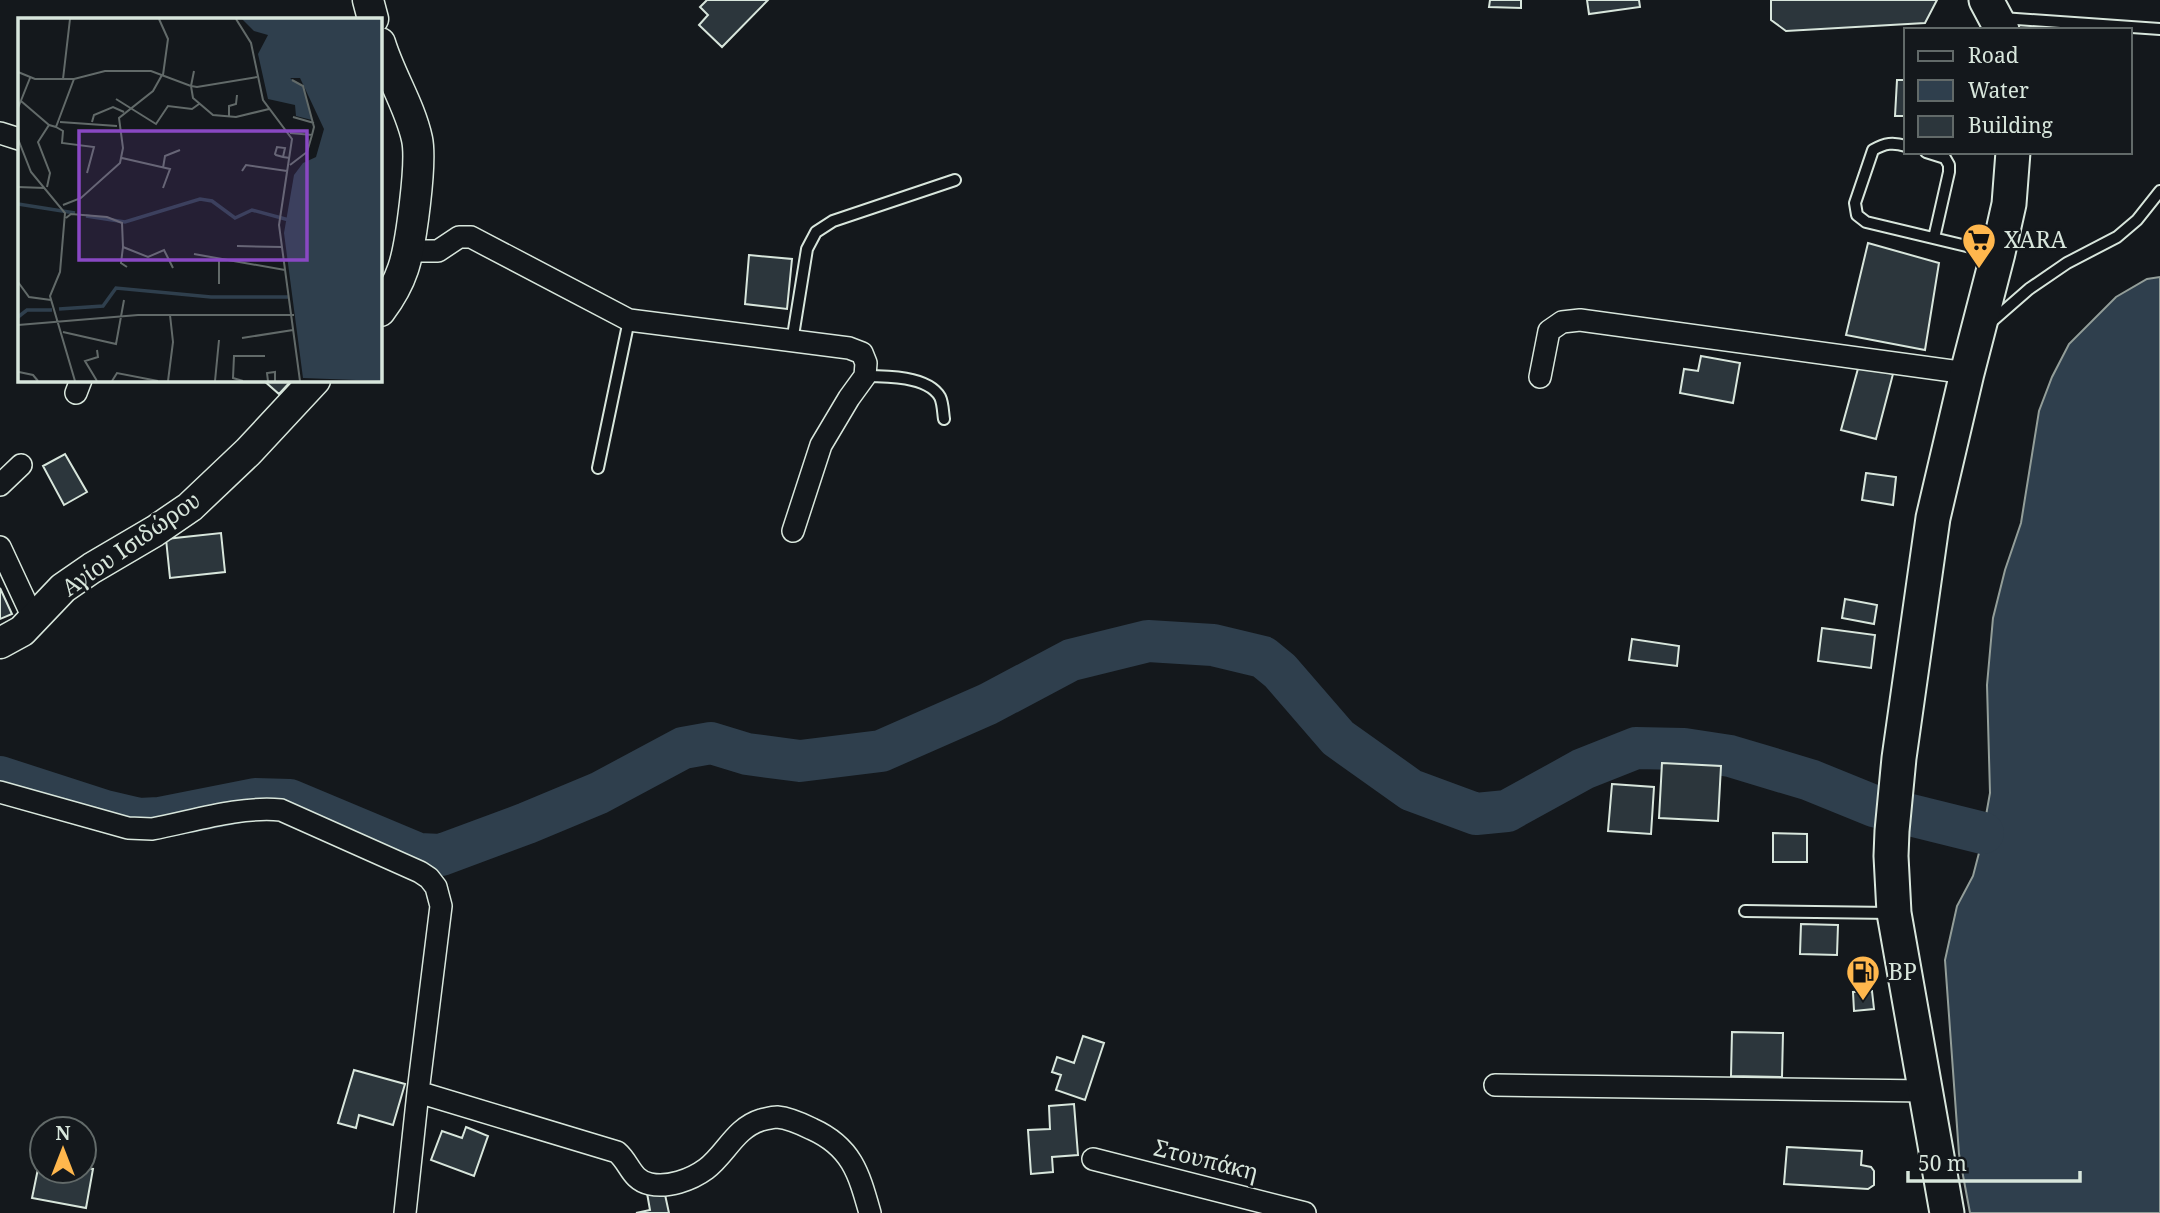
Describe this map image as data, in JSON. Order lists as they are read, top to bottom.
{
  "streets": {
    "street": ["Αγίου Ισιδώρου", "Στουπάκη"]
  },
  "places": {
    "supermarket": ["XARA"],
    "fuel station": ["BP"]
  },
  "legend": ["Road", "Water", "Building"],
  "scale_bar": "50 m",
  "north": "top"
}
